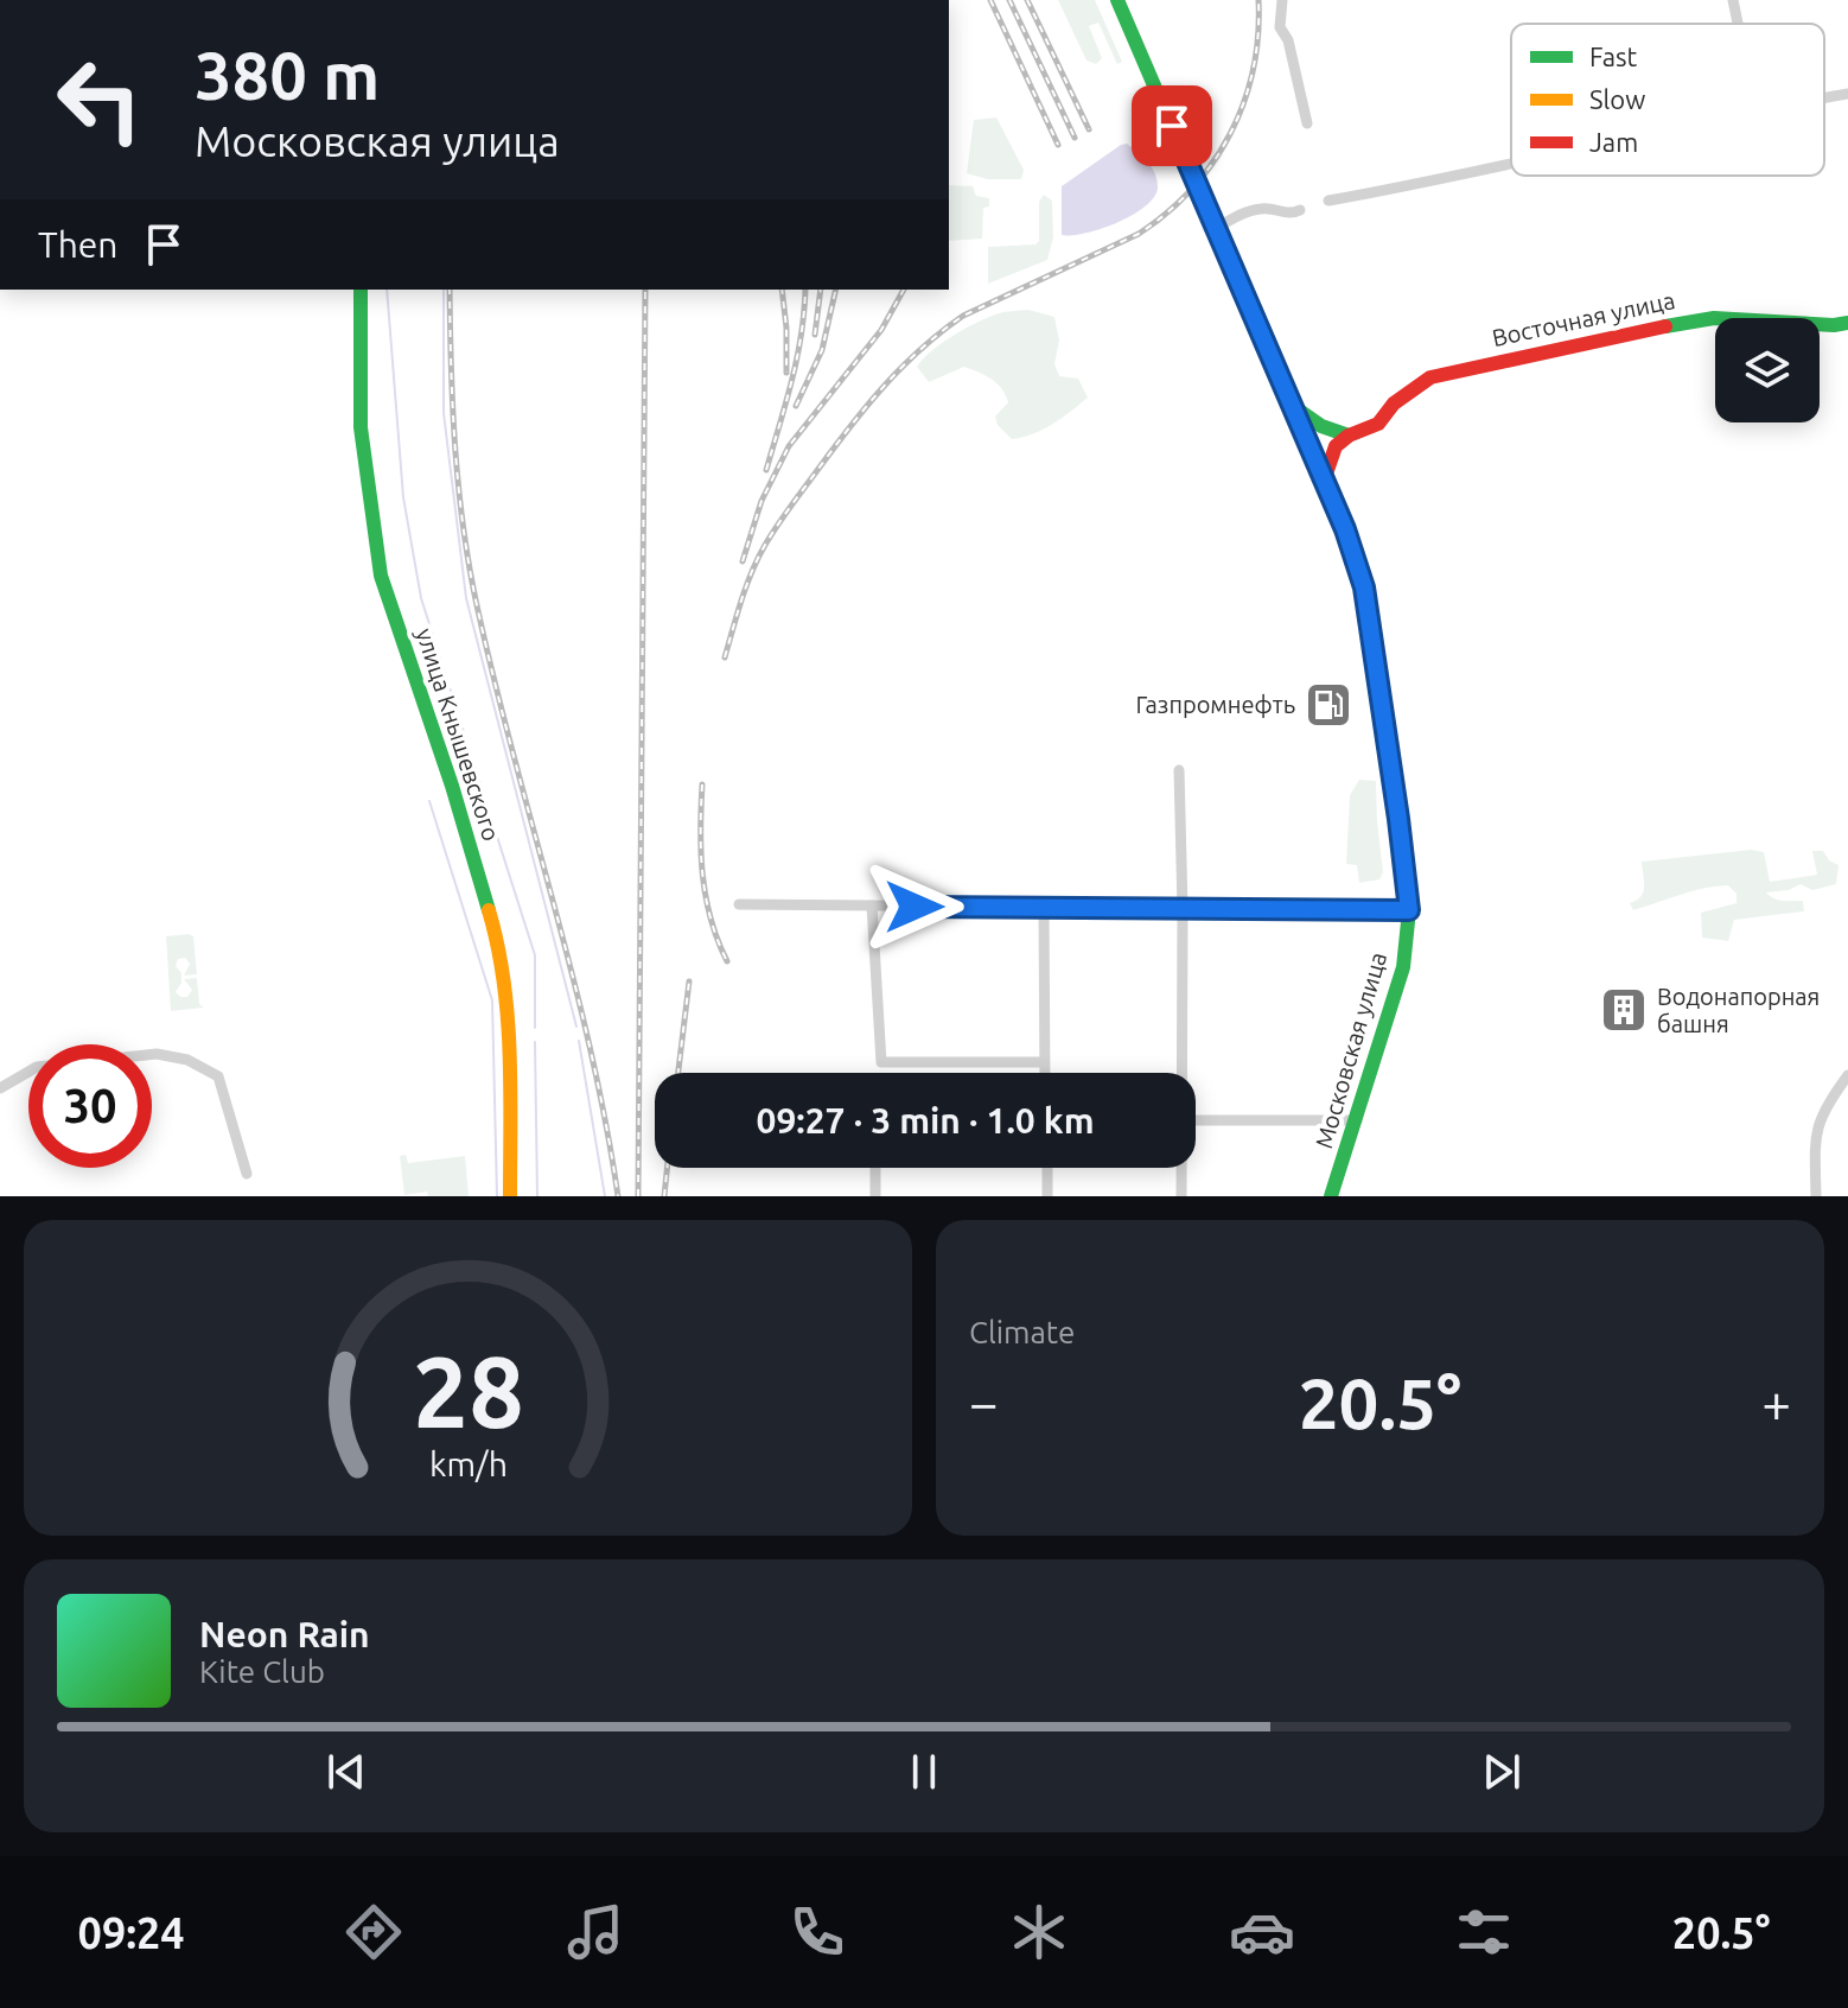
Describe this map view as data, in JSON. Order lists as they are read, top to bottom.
{
  "streets": {
    "street": ["Восточная улица", "улица Кнышевского", "Московская улица"]
  },
  "places": {
    "fuel station": ["Газпромнефть"],
    "building": ["Водонапорная башня"]
  },
  "legend": ["Fast", "Slow", "Jam"],
  "page": {
    "turn": ["380 m", "Московская улица"],
    "then": "Then",
    "limit": "30",
    "trip": "09:27 · 3 min · 1.0 km",
    "tile": "Climate",
    "heat": ["−", "20.5°", "+"],
    "song": ["Neon Rain", "Kite Club"],
    "tabs": ["09:24", "20.5°"],
    "gauge": ["28", "km/h"]
  }
}
